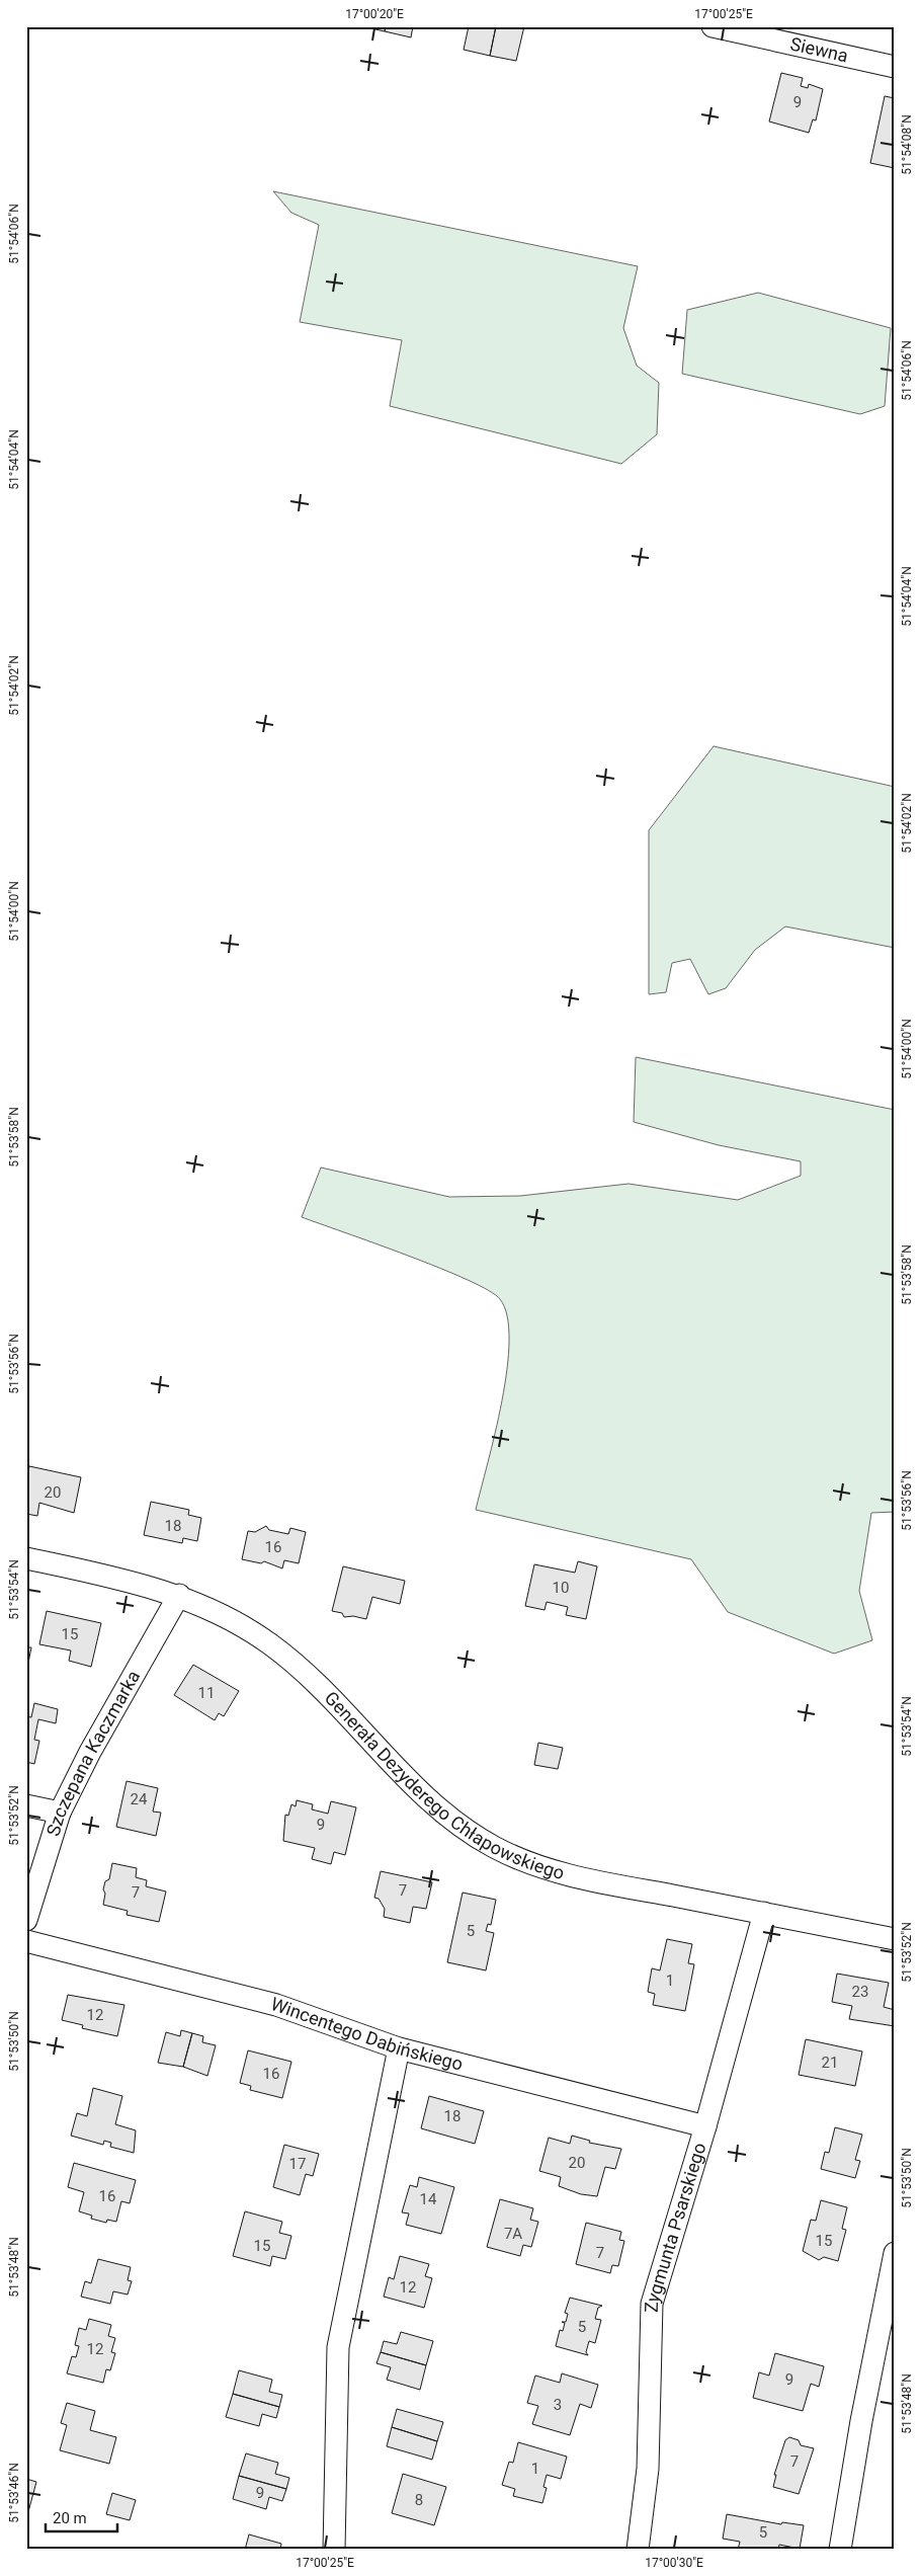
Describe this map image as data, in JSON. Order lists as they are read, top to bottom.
{
  "streets": {
    "street": [
      "Siewna",
      "Szczepana Kaczmarka",
      "Generała Dezyderego Chłapowskiego",
      "Wincentego Dabińskiego",
      "Zygmunta Psarskiego"
    ]
  },
  "crossings": [
    ["Szczepana Kaczmarka", "Generała Dezyderego Chłapowskiego"],
    ["Generała Dezyderego Chłapowskiego", "Zygmunta Psarskiego"],
    ["Wincentego Dabińskiego", "Zygmunta Psarskiego"]
  ],
  "house_numbers": [
    "9",
    "20",
    "18",
    "16",
    "10",
    "15",
    "11",
    "24",
    "9",
    "7",
    "7",
    "5",
    "1",
    "23",
    "12",
    "21",
    "16",
    "18",
    "20",
    "17",
    "16",
    "14",
    "7A",
    "15",
    "15",
    "7",
    "12",
    "5",
    "12",
    "9",
    "3",
    "7",
    "1",
    "9",
    "8",
    "5"
  ],
  "scale_bar": "20 m",
  "coordinates": [
    "17°00'20\"E",
    "17°00'25\"E",
    "51°54'08\"N",
    "51°54'06\"N",
    "51°54'04\"N",
    "51°54'02\"N",
    "51°54'00\"N",
    "51°53'58\"N",
    "51°53'56\"N",
    "51°53'54\"N",
    "51°53'52\"N",
    "51°53'50\"N",
    "51°53'48\"N",
    "51°53'46\"N",
    "17°00'30\"E"
  ]
}
